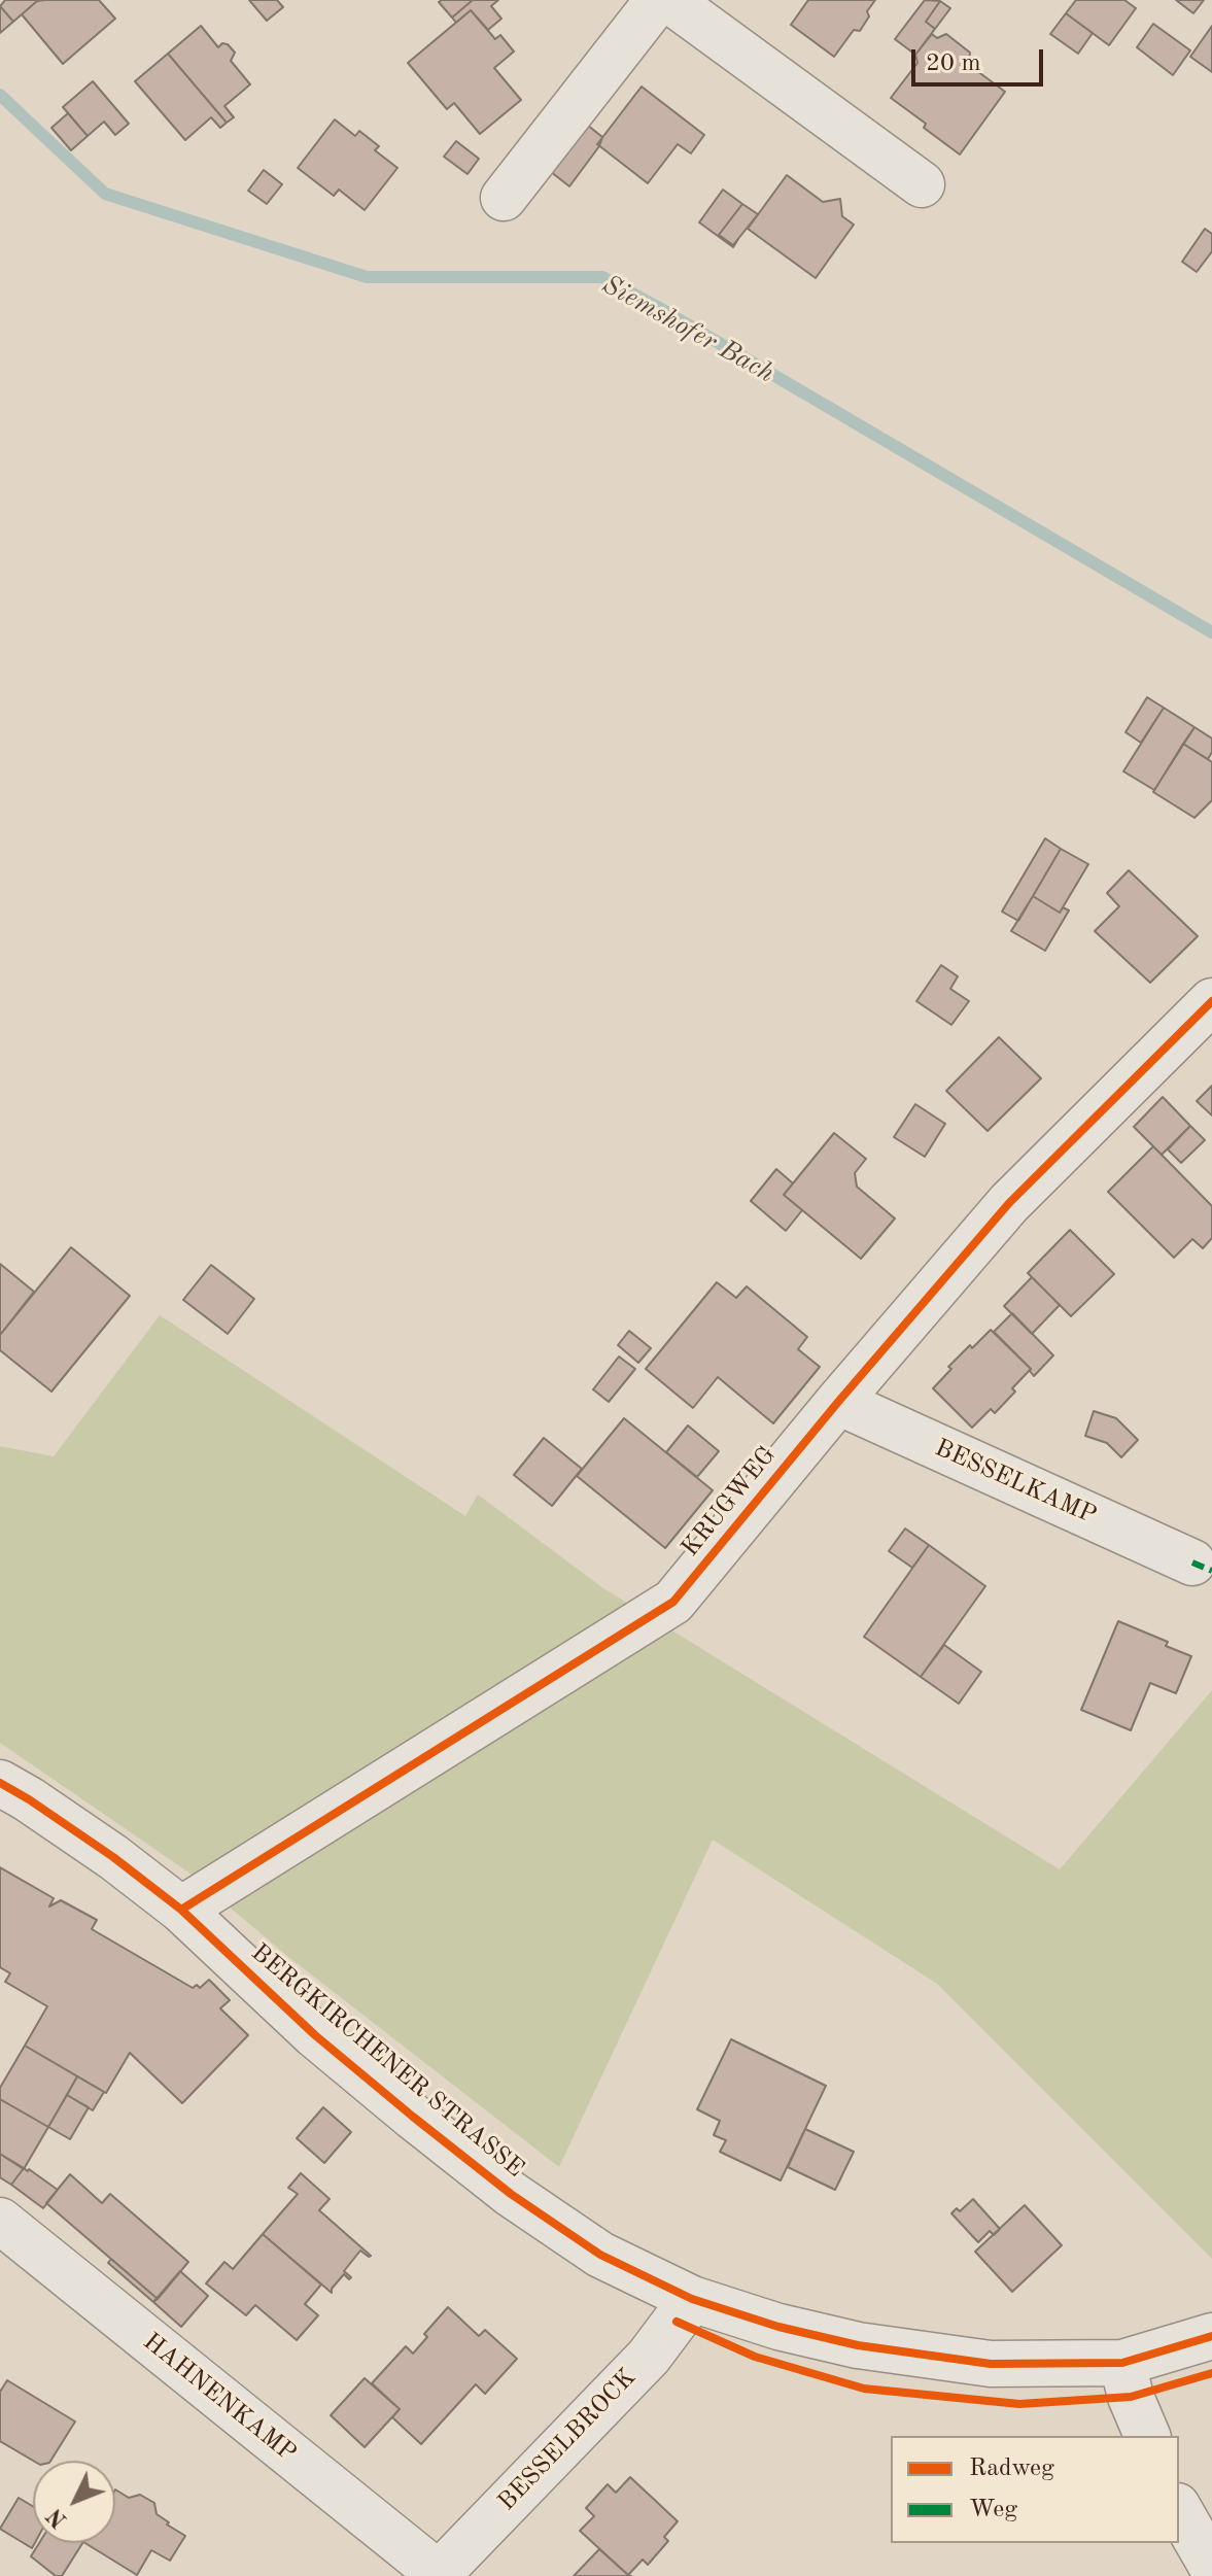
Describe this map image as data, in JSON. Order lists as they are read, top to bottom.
{
  "streets": {
    "street": [
      "BESSELKAMP",
      "KRUGWEG",
      "BERGKIRCHENER STRASSE",
      "HAHNENKAMP",
      "BESSELBROCK"
    ]
  },
  "crossings": [
    ["BESSELKAMP", "KRUGWEG"],
    ["KRUGWEG", "BERGKIRCHENER STRASSE"],
    ["BERGKIRCHENER STRASSE", "BESSELBROCK"],
    ["HAHNENKAMP", "BESSELBROCK"]
  ],
  "water": ["Siemshofer Bach"],
  "legend": ["Radweg", "Weg"],
  "scale_bar": "20 m",
  "north": "bottom left"
}
